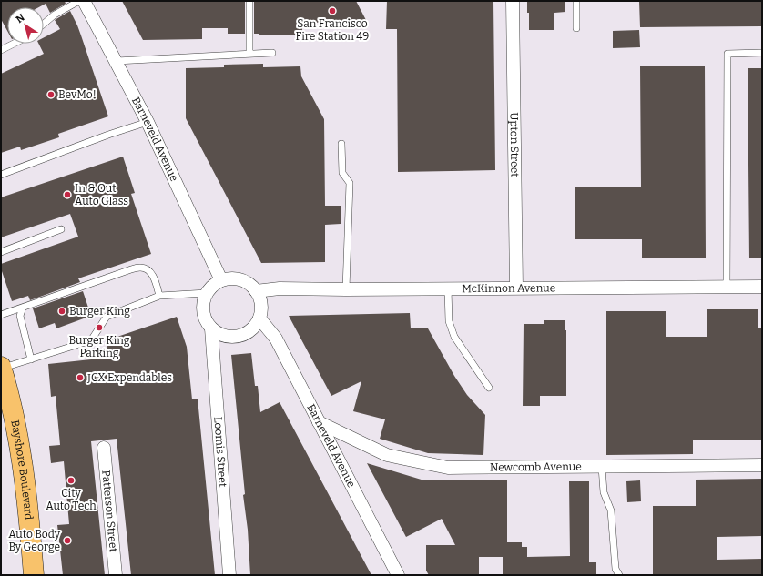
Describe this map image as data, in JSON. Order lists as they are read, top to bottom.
{
  "streets": {
    "main road": ["Bayshore Boulevard"],
    "street": [
      "Barneveld Avenue",
      "Upton Street",
      "McKinnon Avenue",
      "Loomis Street",
      "Newcomb Avenue",
      "Patterson Street"
    ]
  },
  "crossings": [
    ["Barneveld Avenue", "McKinnon Avenue"],
    ["Barneveld Avenue", "Loomis Street"],
    ["Barneveld Avenue", "Newcomb Avenue"],
    ["Upton Street", "McKinnon Avenue"],
    ["McKinnon Avenue", "Loomis Street"]
  ],
  "places": [
    "San Francisco Fire Station 49",
    "BevMo!",
    "In & Out Auto Glass",
    "Burger King",
    "Burger King Parking",
    "JCX Expendables",
    "City Auto Tech",
    "Auto Body By George"
  ],
  "north": "top left"
}
